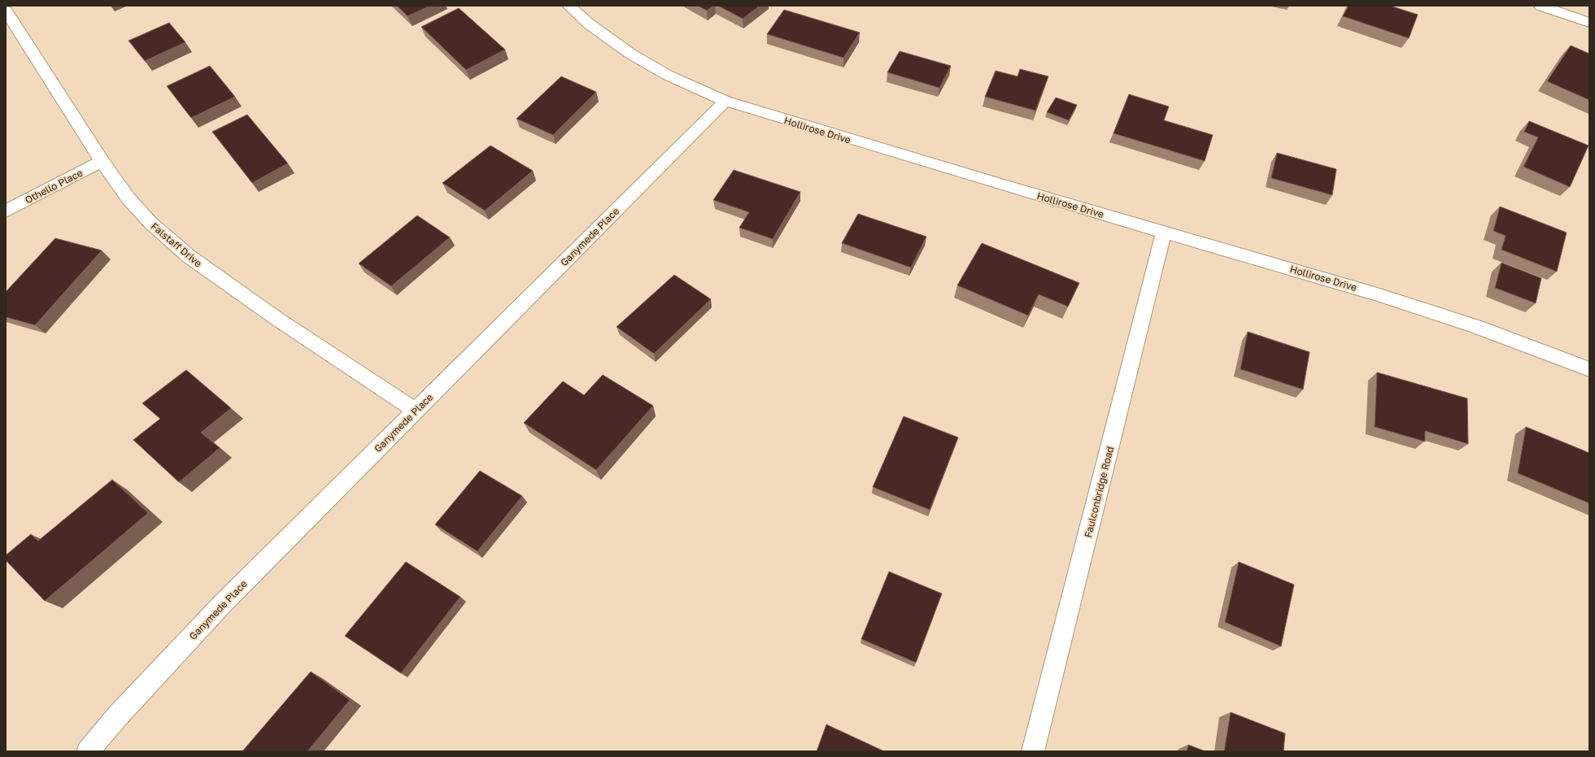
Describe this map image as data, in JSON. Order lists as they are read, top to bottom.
{
  "streets": {
    "street": [
      "Hollirose Drive",
      "Othello Place",
      "Ganymede Place",
      "Falstaff Drive",
      "Faulconbridge Road"
    ]
  },
  "crossings": [
    ["Hollirose Drive", "Ganymede Place"],
    ["Hollirose Drive", "Faulconbridge Road"],
    ["Othello Place", "Falstaff Drive"],
    ["Ganymede Place", "Falstaff Drive"]
  ]
}
